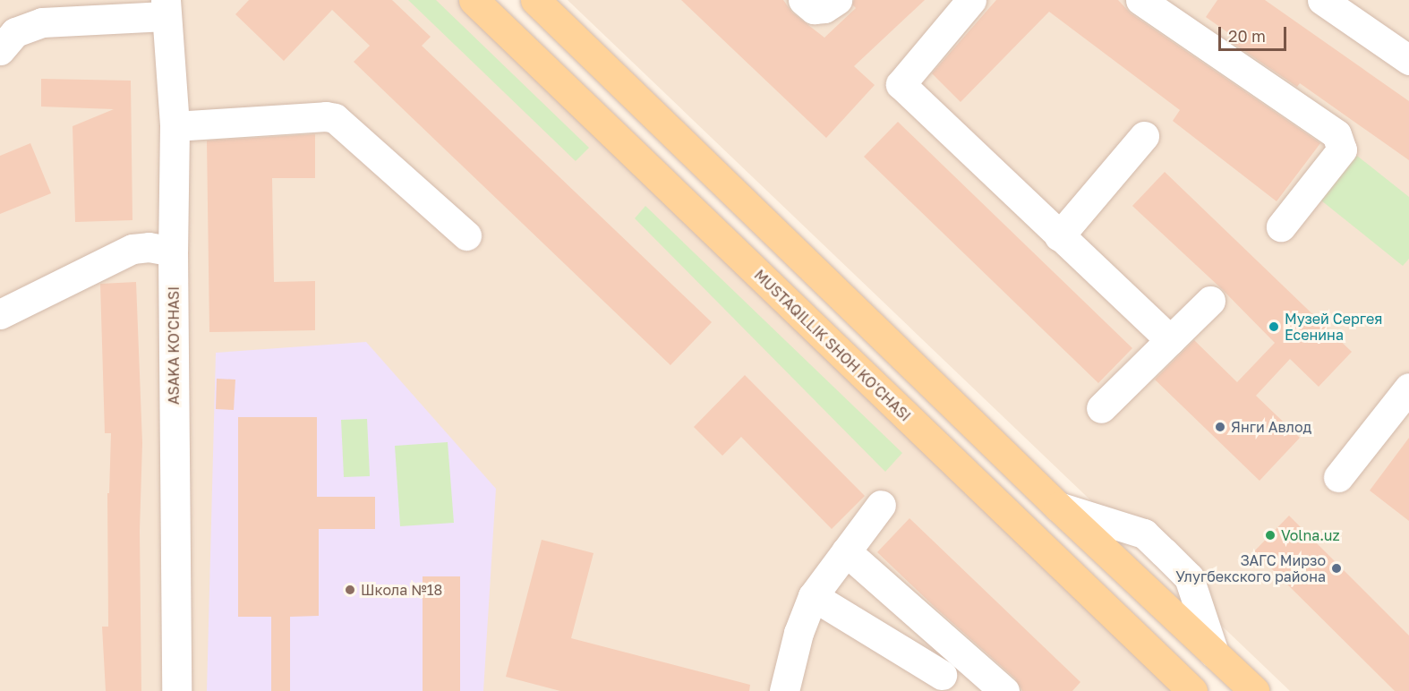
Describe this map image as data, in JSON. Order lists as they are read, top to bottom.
{
  "streets": {
    "main road": ["MUSTAQILLIK SHOH KO'CHASI"],
    "street": ["ASAKA KO'CHASI"]
  },
  "places": [
    "Музей Сергея Есенина",
    "Янги Авлод",
    "Volna.uz",
    "ЗАГС Мирзо Улугбекского района",
    "Школа №18"
  ],
  "scale_bar": "20 m"
}
